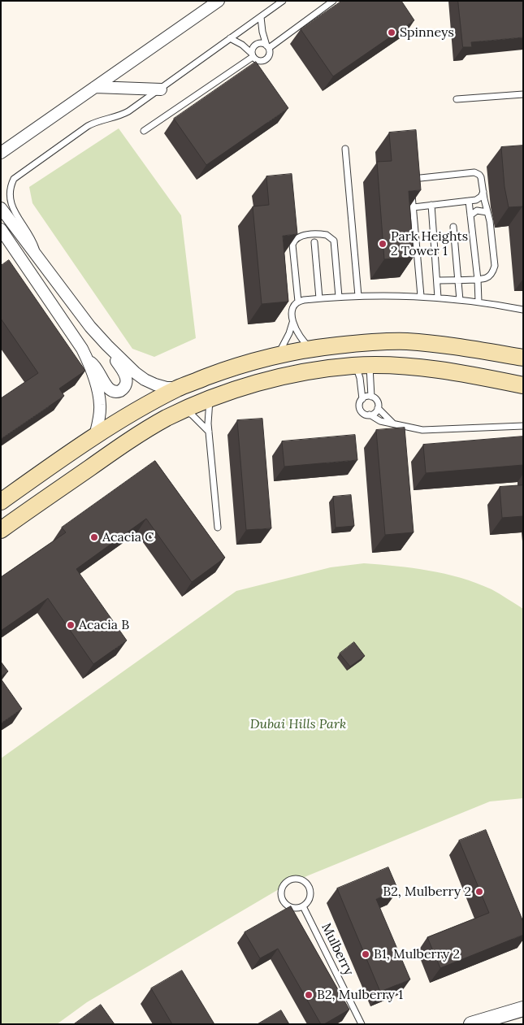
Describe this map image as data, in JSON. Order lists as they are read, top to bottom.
{
  "streets": {
    "lane": ["Mulberry"]
  },
  "parks": ["Dubai Hills Park"],
  "places": [
    "Spinneys",
    "Park Heights 2 Tower 1",
    "Acacia C",
    "Acacia B",
    "B2, Mulberry 2",
    "B1, Mulberry 2",
    "B2, Mulberry 1"
  ]
}
